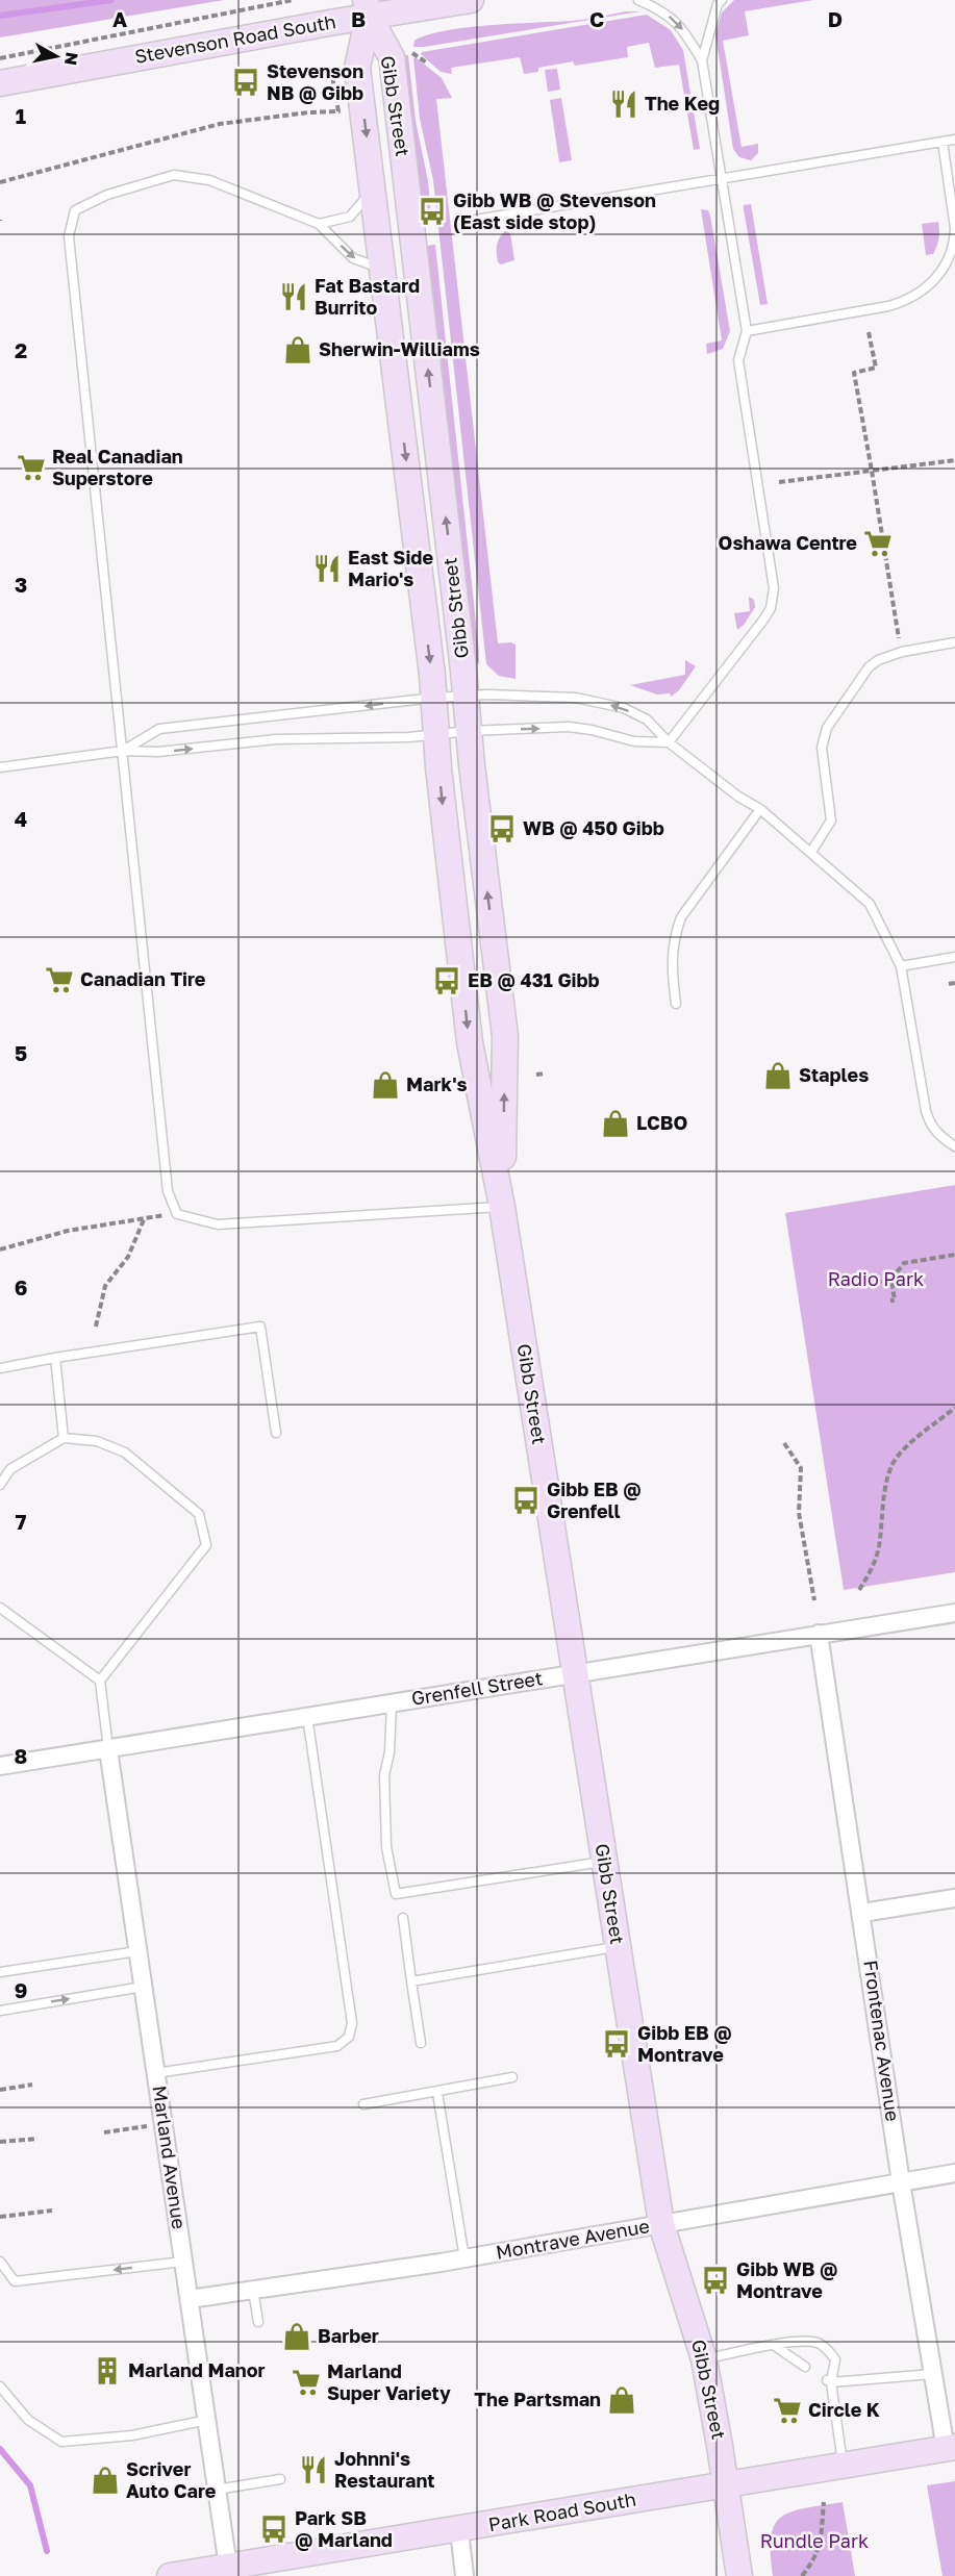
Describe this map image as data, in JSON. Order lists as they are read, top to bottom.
{
  "streets": {
    "main road": ["Stevenson Road South", "Gibb Street", "Park Road South"],
    "street": [
      "Grenfell Street",
      "Frontenac Avenue",
      "Marland Avenue",
      "Montrave Avenue"
    ]
  },
  "crossings": [
    ["Stevenson Road South", "Gibb Street"],
    ["Gibb Street", "Grenfell Street"],
    ["Gibb Street", "Montrave Avenue"],
    ["Gibb Street", "Park Road South"],
    ["Grenfell Street", "Frontenac Avenue"],
    ["Grenfell Street", "Marland Avenue"],
    ["Frontenac Avenue", "Montrave Avenue"],
    ["Frontenac Avenue", "Park Road South"],
    ["Marland Avenue", "Montrave Avenue"],
    ["Marland Avenue", "Park Road South"]
  ],
  "parks": ["Radio Park", "Rundle Park"],
  "places": {
    "bus stop": [
      "Stevenson NB @ Gibb",
      "Gibb WB @ Stevenson (East side stop)",
      "WB @ 450 Gibb",
      "EB @ 431 Gibb",
      "Gibb EB @ Grenfell",
      "Gibb EB @ Montrave",
      "Gibb WB @ Montrave",
      "Park SB @ Marland"
    ],
    "restaurant": [
      "The Keg",
      "Fat Bastard Burrito",
      "East Side Mario's",
      "Johnni's Restaurant"
    ],
    "shop": [
      "Sherwin-Williams",
      "Staples",
      "Mark's",
      "LCBO",
      "Barber",
      "The Partsman",
      "Scriver Auto Care"
    ],
    "supermarket": [
      "Real Canadian Superstore",
      "Oshawa Centre",
      "Canadian Tire",
      "Marland Super Variety",
      "Circle K"
    ],
    "building": ["Marland Manor"]
  },
  "north": "right",
  "grid": {
    "columns": [
      "A",
      "B",
      "C",
      "D"
    ],
    "rows": [
      "1",
      "2",
      "3",
      "4",
      "5",
      "6",
      "7",
      "8",
      "9"
    ]
  }
}
